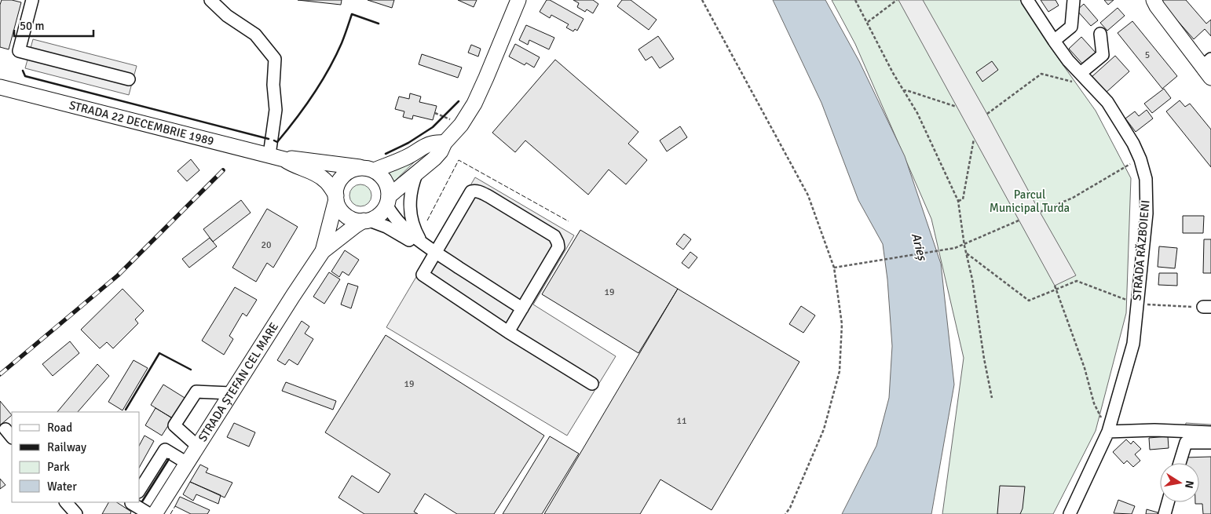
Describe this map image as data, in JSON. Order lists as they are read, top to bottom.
{
  "streets": {
    "main road": ["STRADA 22 DECEMBRIE 1989", "STRADA ȘTEFAN CEL MARE"],
    "street": ["STRADA RĂZBOIENI"]
  },
  "crossings": [
    ["STRADA 22 DECEMBRIE 1989", "STRADA ȘTEFAN CEL MARE"]
  ],
  "water": ["Arieș"],
  "parks": ["Parcul Municipal Turda"],
  "house_numbers": [
    "5",
    "20",
    "19",
    "19",
    "11"
  ],
  "legend": [
    "Road",
    "Railway",
    "Park",
    "Water"
  ],
  "scale_bar": "50 m",
  "north": "right"
}
